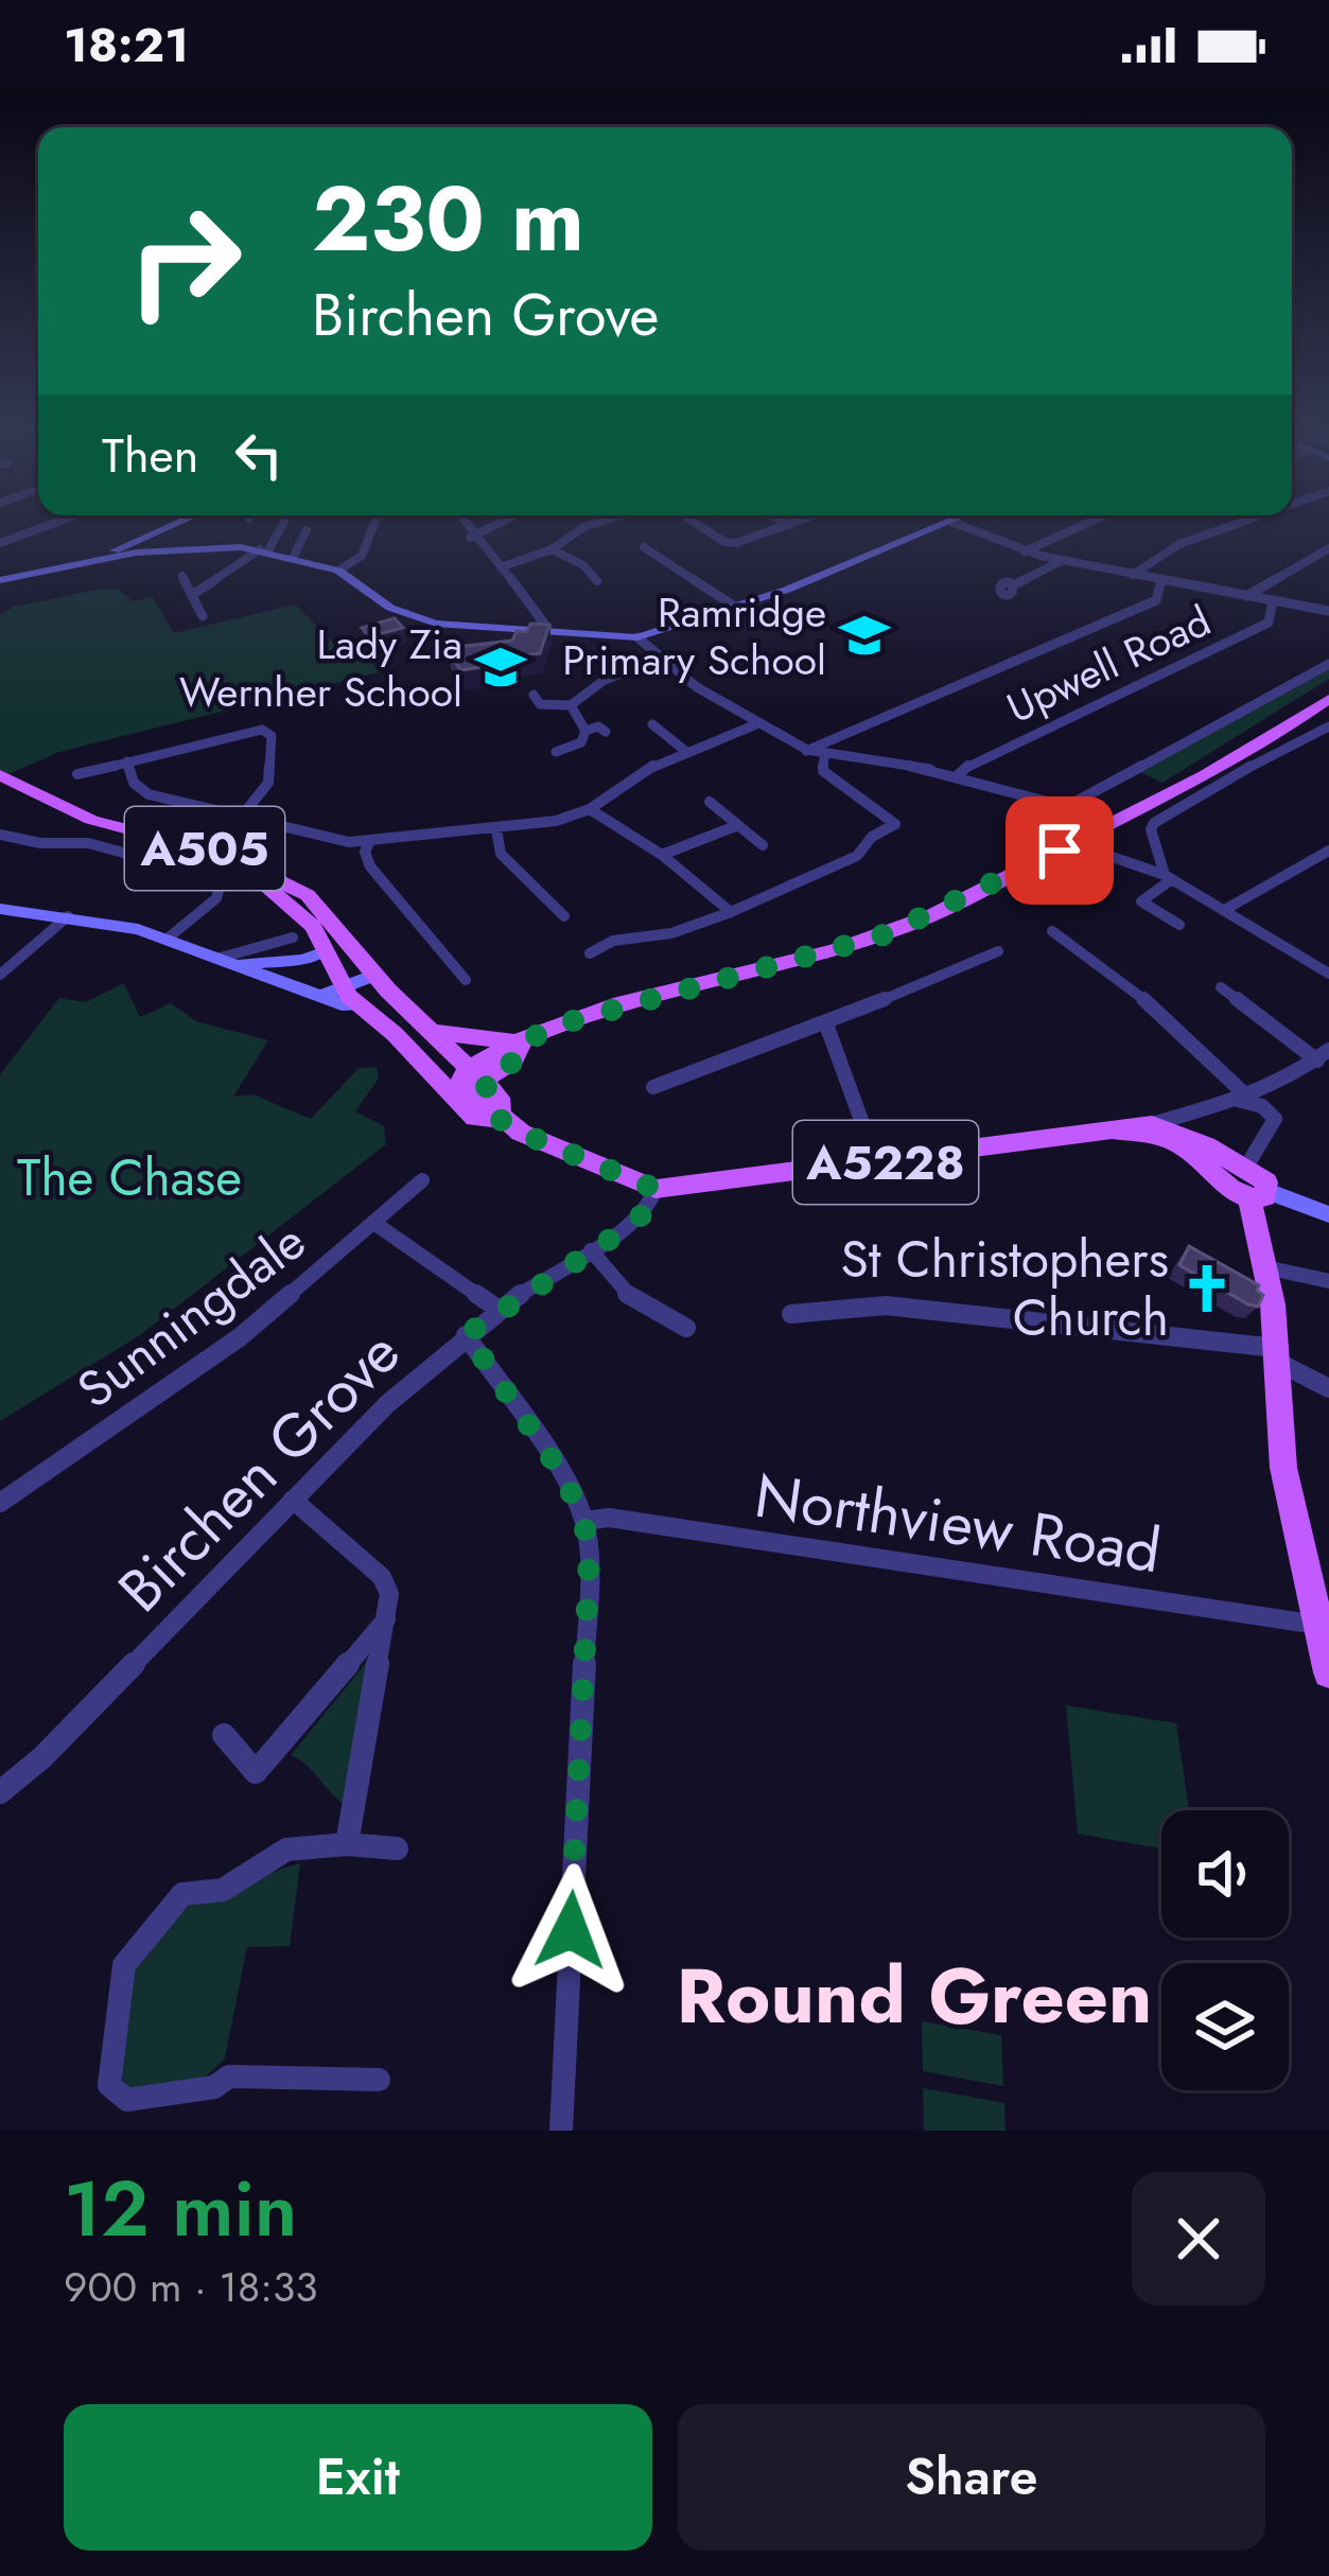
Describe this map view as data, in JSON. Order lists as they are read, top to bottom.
{
  "streets": {
    "main road": ["A505", "A5228"],
    "street": [
      "Upwell Road",
      "Sunningdale",
      "Birchen Grove",
      "Northview Road"
    ]
  },
  "crossings": [
    ["A5228", "Birchen Grove"]
  ],
  "districts": ["Round Green"],
  "parks": ["The Chase"],
  "places": {
    "school or university": ["Ramridge Primary School", "Lady Zia Wernher School"],
    "church": ["St Christophers Church"]
  },
  "page": {
    "status": "18:21",
    "turn": ["230 m", "Birchen Grove"],
    "then": "Then",
    "heading": ["12 min", "900 m · 18:33"],
    "buttons": ["Exit", "Share"]
  }
}
